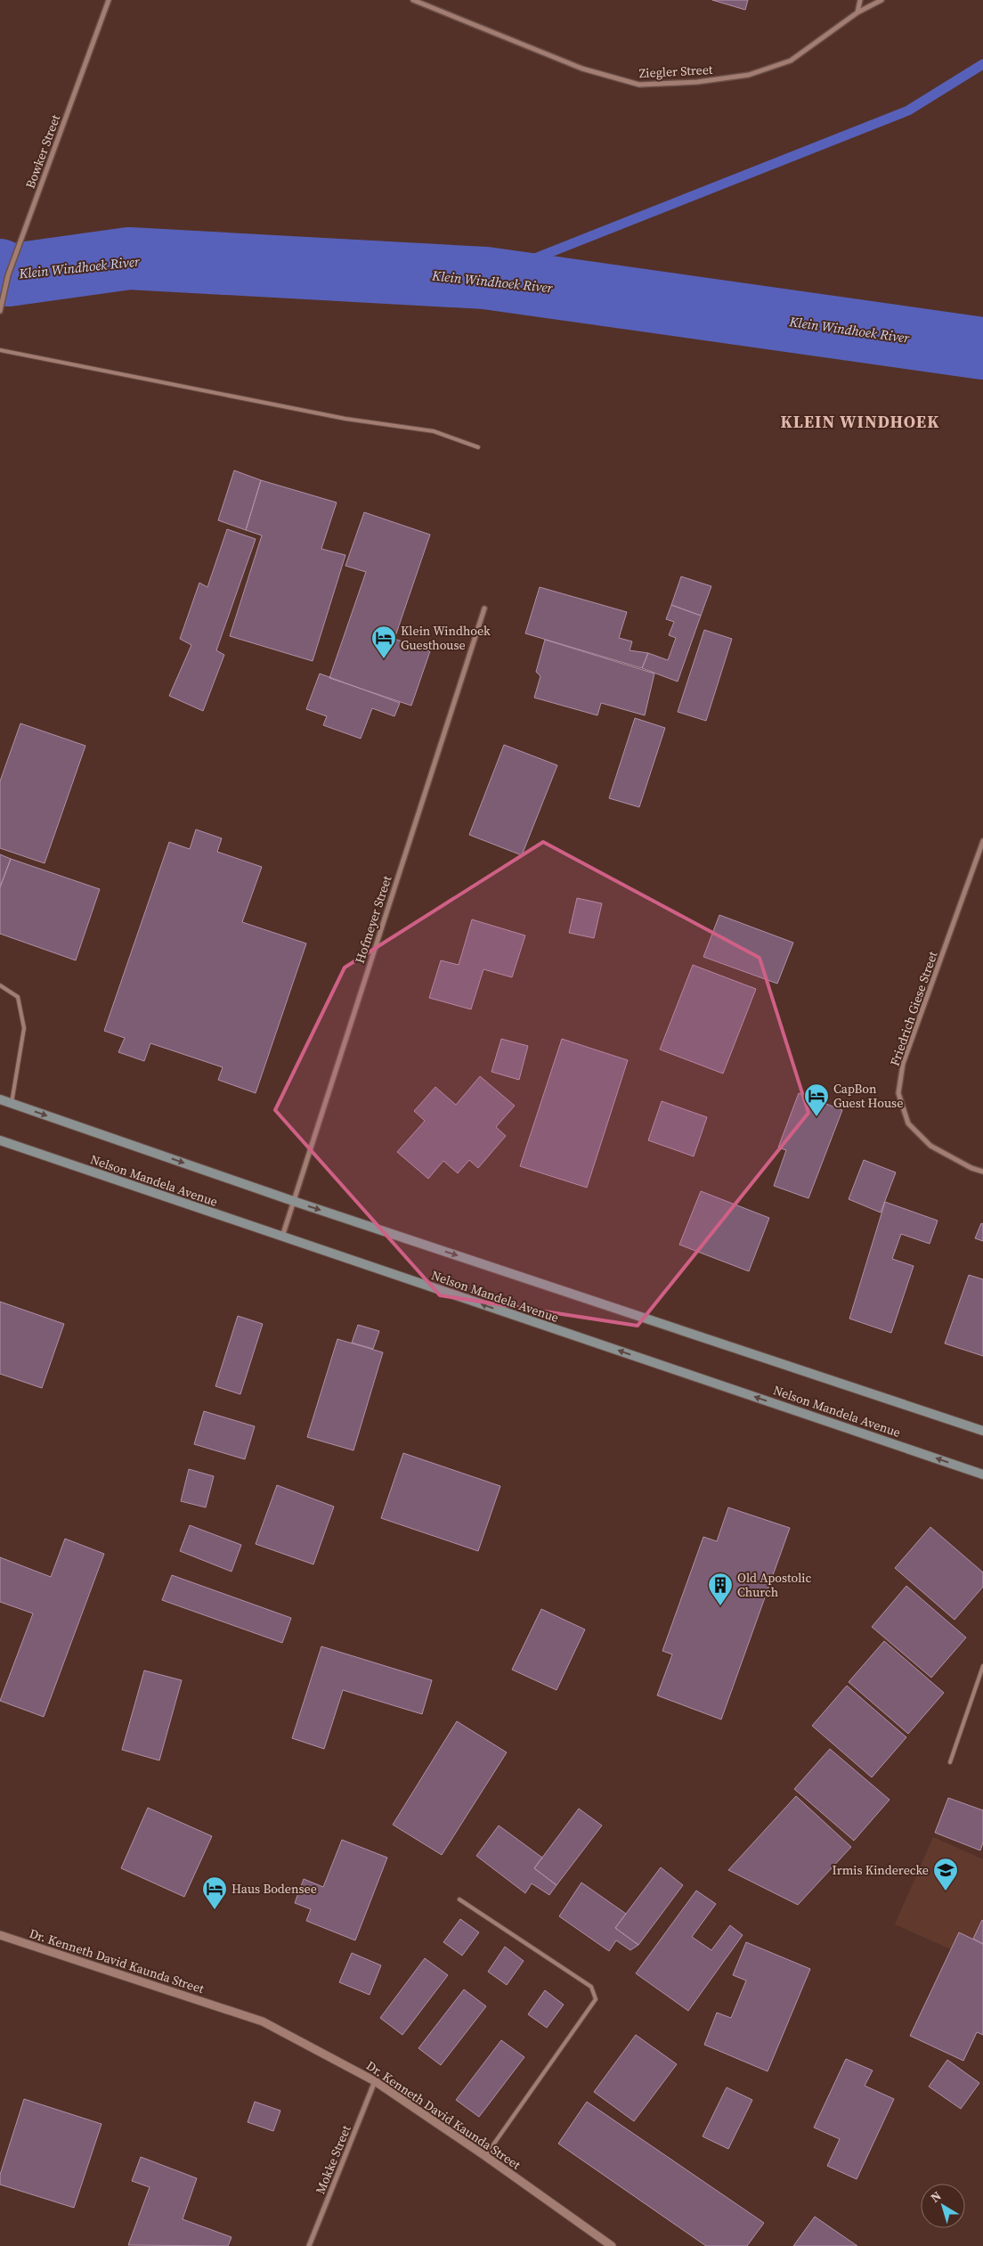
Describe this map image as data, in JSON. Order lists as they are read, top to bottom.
{
  "streets": {
    "main road": ["Nelson Mandela Avenue"],
    "street": [
      "Ziegler Street",
      "Bowker Street",
      "Hofmeyer Street",
      "Friedrich Giese Street",
      "Dr. Kenneth David Kaunda Street",
      "Mokke Street"
    ]
  },
  "crossings": [
    ["Hofmeyer Street", "Nelson Mandela Avenue"],
    ["Dr. Kenneth David Kaunda Street", "Mokke Street"]
  ],
  "districts": ["KLEIN WINDHOEK"],
  "water": ["Klein Windhoek River"],
  "places": {
    "hotel": ["Klein Windhoek Guesthouse", "CapBon Guest House", "Haus Bodensee"],
    "building": ["Old Apostolic Church"],
    "school or university": ["Irmis Kinderecke"]
  },
  "north": "top left"
}
